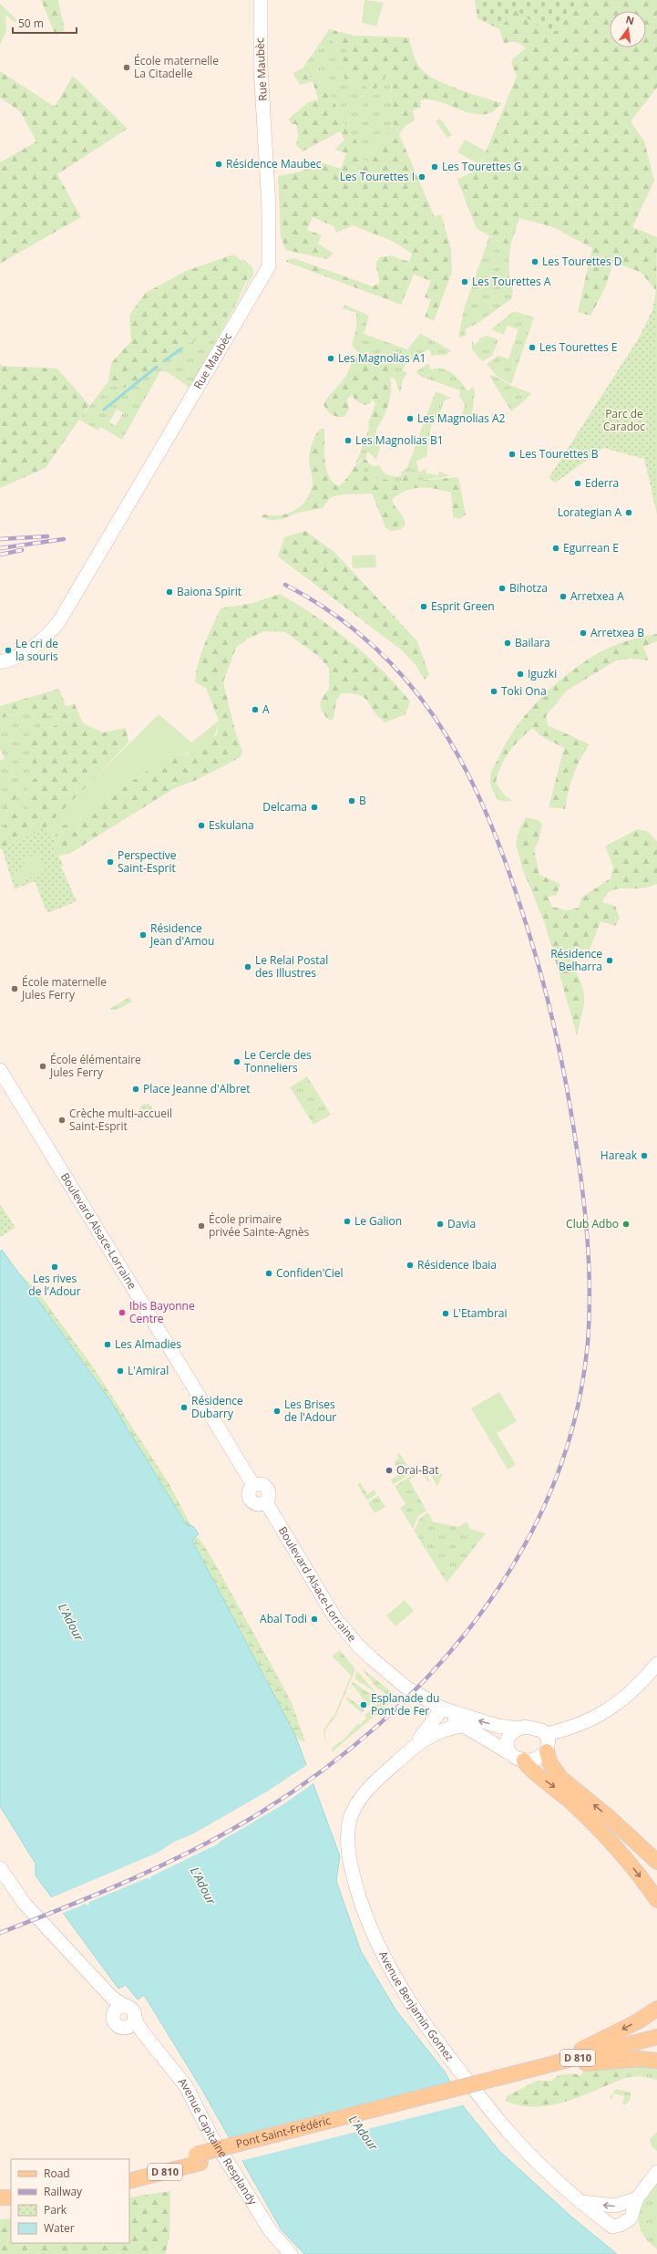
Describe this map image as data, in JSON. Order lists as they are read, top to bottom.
{
  "streets": {
    "main road": [
      "Rue Maubèc",
      "Boulevard Alsace-Lorraine",
      "Avenue Benjamin Gomez",
      "D 810",
      "Pont Saint-Frédéric",
      "Avenue Capitaine Resplandy"
    ]
  },
  "crossings": [
    ["Boulevard Alsace-Lorraine", "Avenue Benjamin Gomez"],
    ["D 810", "Pont Saint-Frédéric"]
  ],
  "water": ["L'Adour"],
  "parks": ["Parc de Caradoc"],
  "places": [
    "École maternelle La Citadelle",
    "Résidence Maubec",
    "Les Tourettes G",
    "Les Tourettes I",
    "Les Tourettes D",
    "Les Tourettes A",
    "Les Tourettes E",
    "Les Magnolias A1",
    "Les Magnolias A2",
    "Les Magnolias B1",
    "Les Tourettes B",
    "Ederra",
    "Lorategian A",
    "Egurrean E",
    "Bihotza",
    "Baiona Spirit",
    "Arretxea A",
    "Esprit Green",
    "Arretxea B",
    "Bailara",
    "Le cri de la souris",
    "Iguzki",
    "Toki Ona",
    "A",
    "B",
    "Delcama",
    "Eskulana",
    "Perspective Saint-Esprit",
    "Résidence Jean d'Amou",
    "Résidence Belharra",
    "Le Relai Postal des Illustres",
    "École maternelle Jules Ferry",
    "Le Cercle des Tonneliers",
    "École élémentaire Jules Ferry",
    "Place Jeanne d'Albret",
    "Crèche multi-accueil Saint-Esprit",
    "Hareak",
    "Le Galion",
    "Davia",
    "Club Adbo",
    "École primaire privée Sainte-Agnès",
    "Résidence Ibaia",
    "Les rives de l'Adour",
    "Confiden'Ciel",
    "Ibis Bayonne Centre",
    "L'Etambrai",
    "Les Almadies",
    "L'Amiral",
    "Résidence Dubarry",
    "Les Brises de l'Adour",
    "Orai-Bat",
    "Abal Todi",
    "Esplanade du Pont de Fer"
  ],
  "legend": [
    "Road",
    "Railway",
    "Park",
    "Water"
  ],
  "scale_bar": "50 m",
  "north": "top"
}
